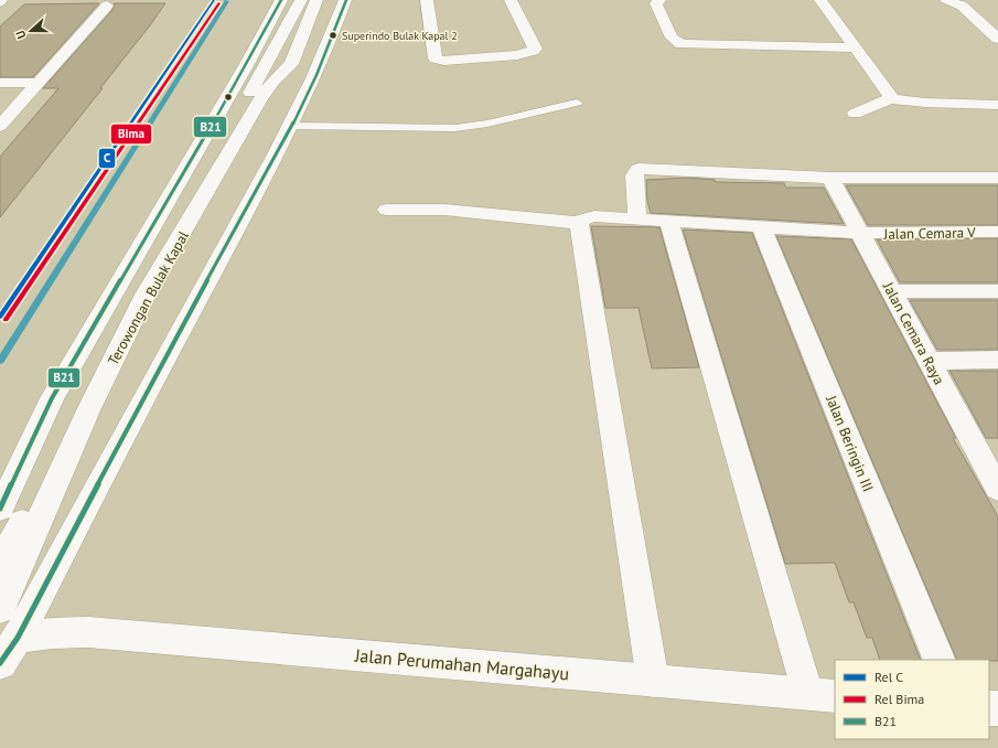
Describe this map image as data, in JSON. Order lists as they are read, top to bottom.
{
  "streets": {
    "main road": [
      "Jalan Cemara V",
      "Terowongan Bulak Kapal",
      "Jalan Cemara Raya",
      "Jalan Beringin III",
      "Jalan Perumahan Margahayu"
    ]
  },
  "crossings": [
    ["Jalan Cemara V", "Jalan Cemara Raya"],
    ["Jalan Cemara V", "Jalan Beringin III"]
  ],
  "places": ["Superindo Bulak Kapal 2"],
  "lines": ["rail line C", "transit line B21", "rail line Bima"],
  "legend": ["Rel C", "Rel Bima", "B21"],
  "north": "left"
}
